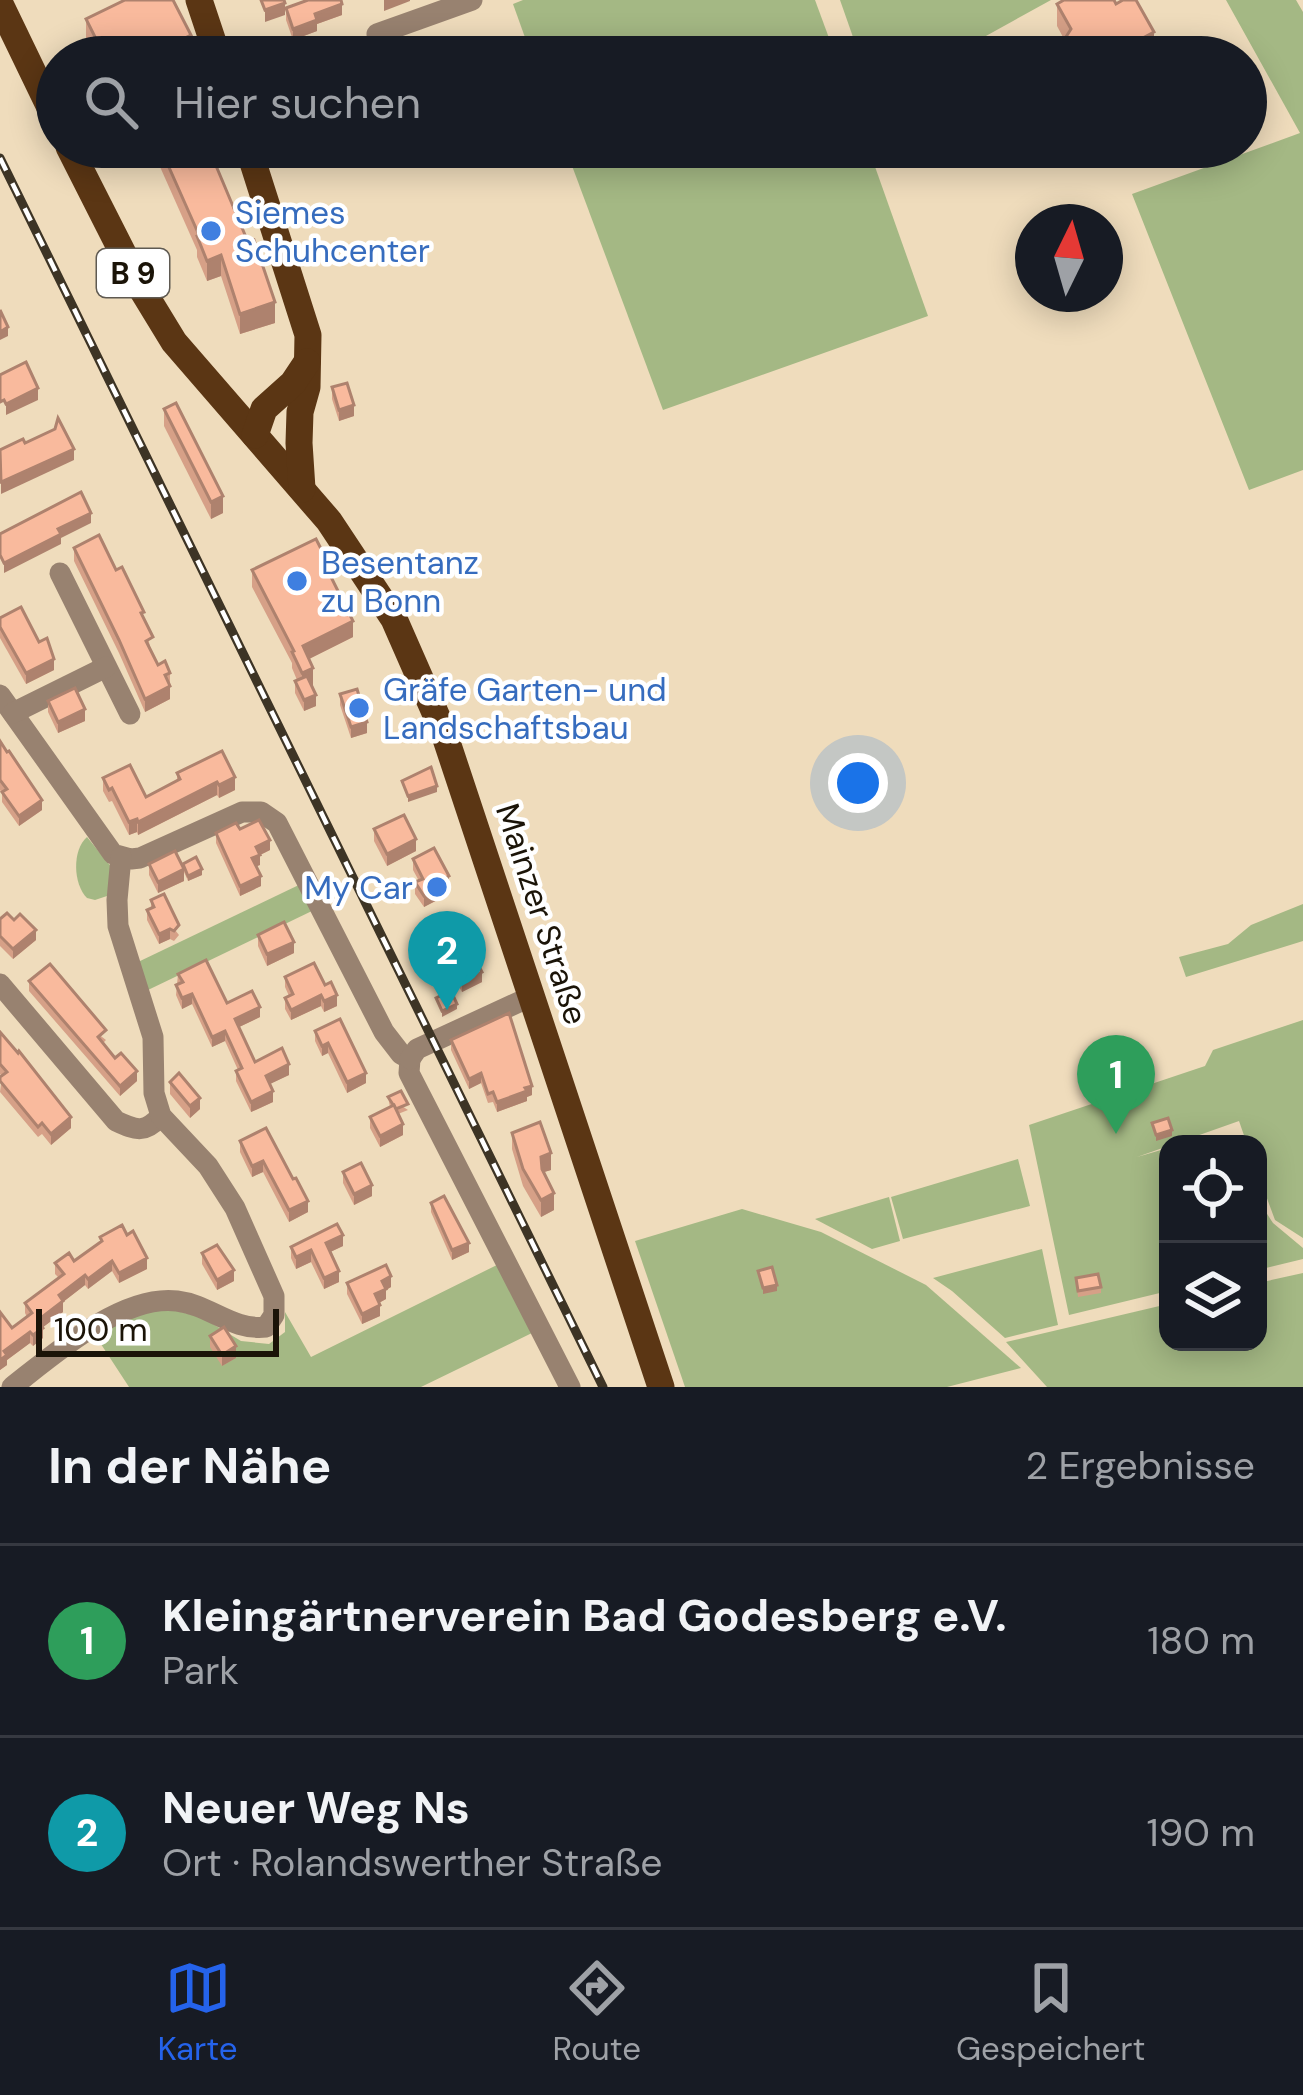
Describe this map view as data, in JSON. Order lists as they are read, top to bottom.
{
  "streets": {
    "main road": ["B 9", "Mainzer Straße"]
  },
  "crossings": [
    ["B 9", "Mainzer Straße"]
  ],
  "places": [
    "Siemes Schuhcenter",
    "Besentanz zu Bonn",
    "Gräfe Garten- und Landschaftsbau",
    "My Car"
  ],
  "scale_bar": "100 m",
  "north": "top",
  "page": {
    "search": "Hier suchen",
    "pins": ["2", "1"],
    "scale": "100 m",
    "heading": ["In der Nähe", "2 Ergebnisse"],
    "list": [
      {
        "mark": "1",
        "name": "Kleingärtnerverein Bad Godesberg e.V.",
        "note": "Park",
        "value": "180 m"
      },
      {
        "mark": "2",
        "name": "Neuer Weg Ns",
        "note": "Ort · Rolandswerther Straße",
        "value": "190 m"
      }
    ],
    "nav": ["Karte", "Route", "Gespeichert"]
  }
}
